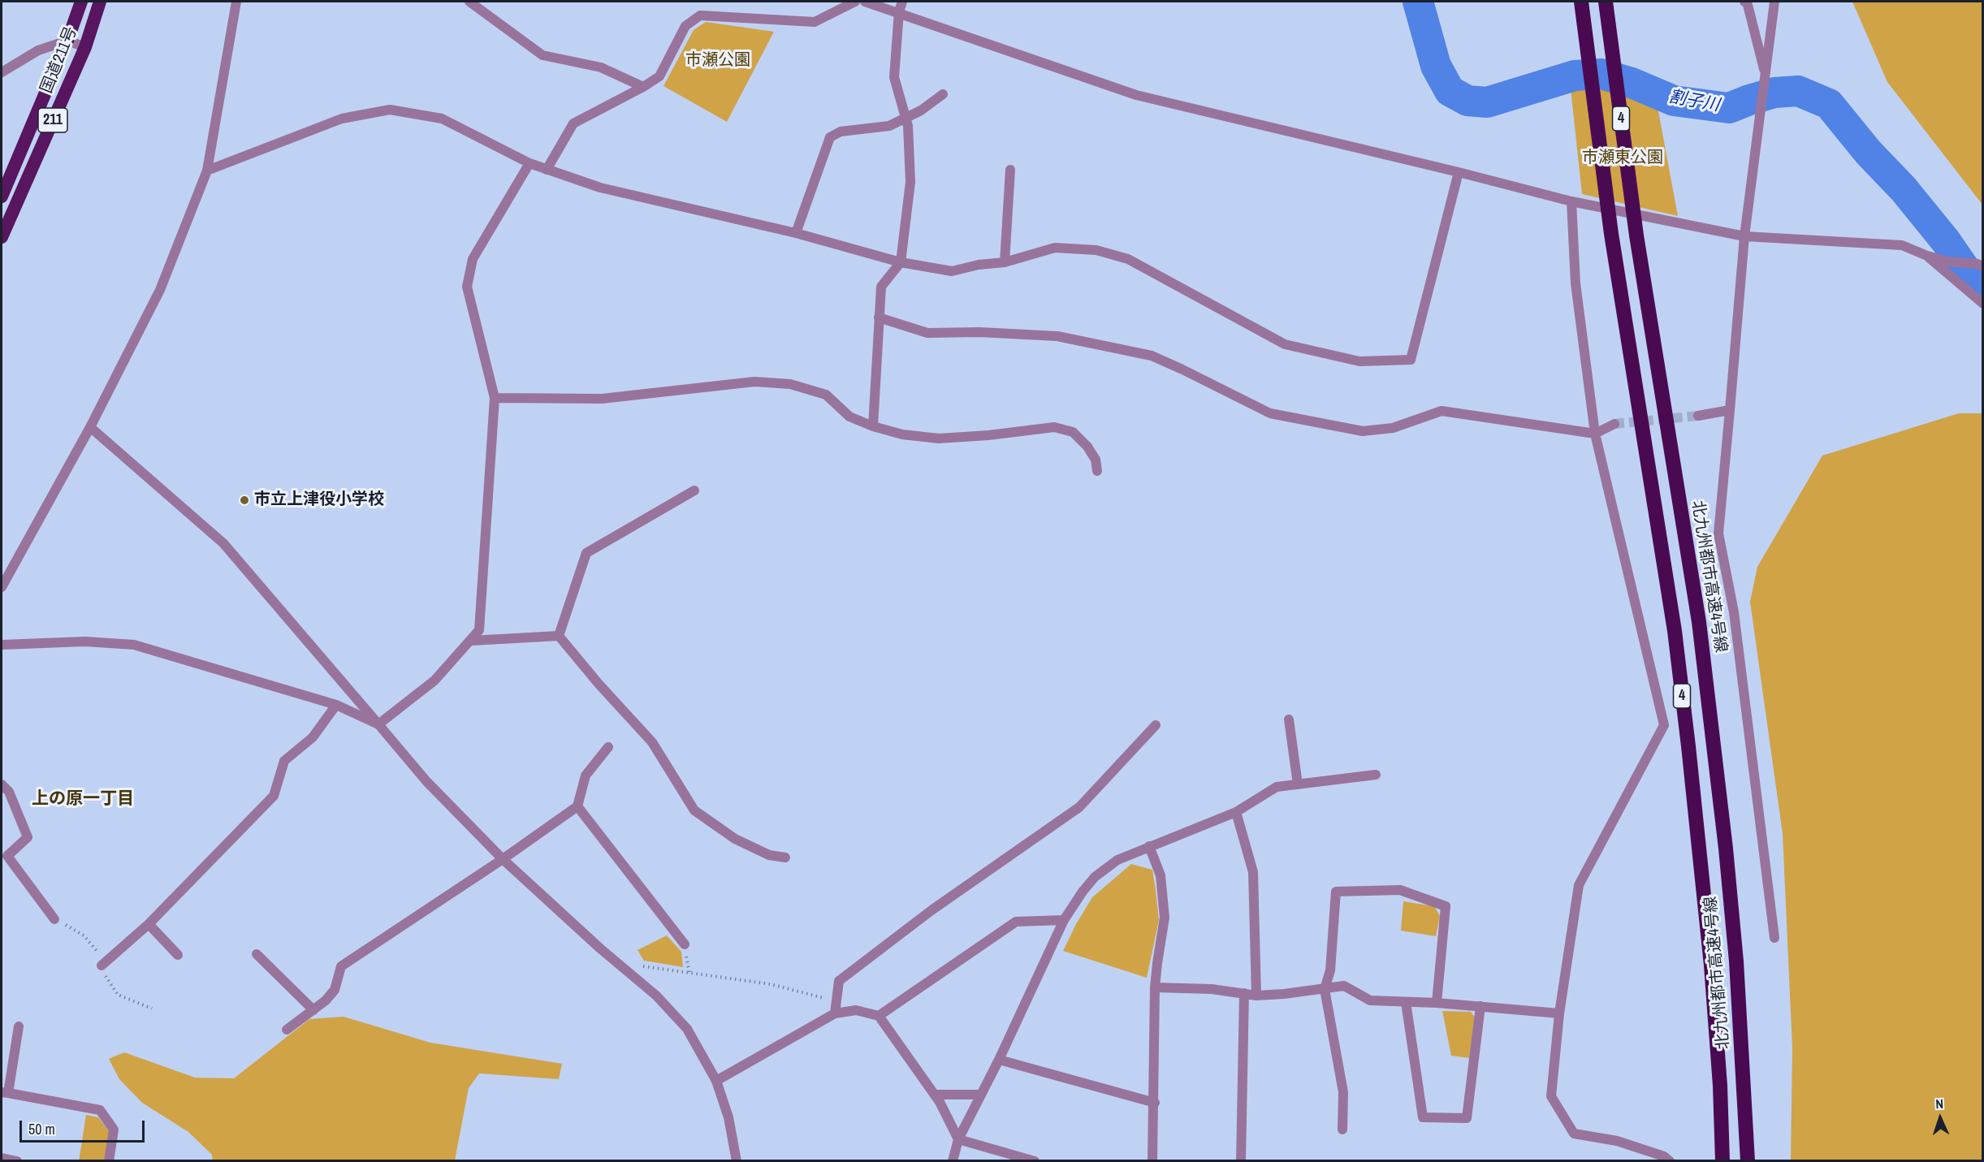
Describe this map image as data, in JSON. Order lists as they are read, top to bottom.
{
  "streets": {
    "highway": [
      "国道211号",
      "4",
      "211",
      "北九州都市高速4号線"
    ]
  },
  "districts": ["上の原一丁目"],
  "water": ["割子川"],
  "parks": ["市瀬公園", "市瀬東公園"],
  "places": ["市立上津役小学校"],
  "scale_bar": "50 m",
  "north": "top"
}
